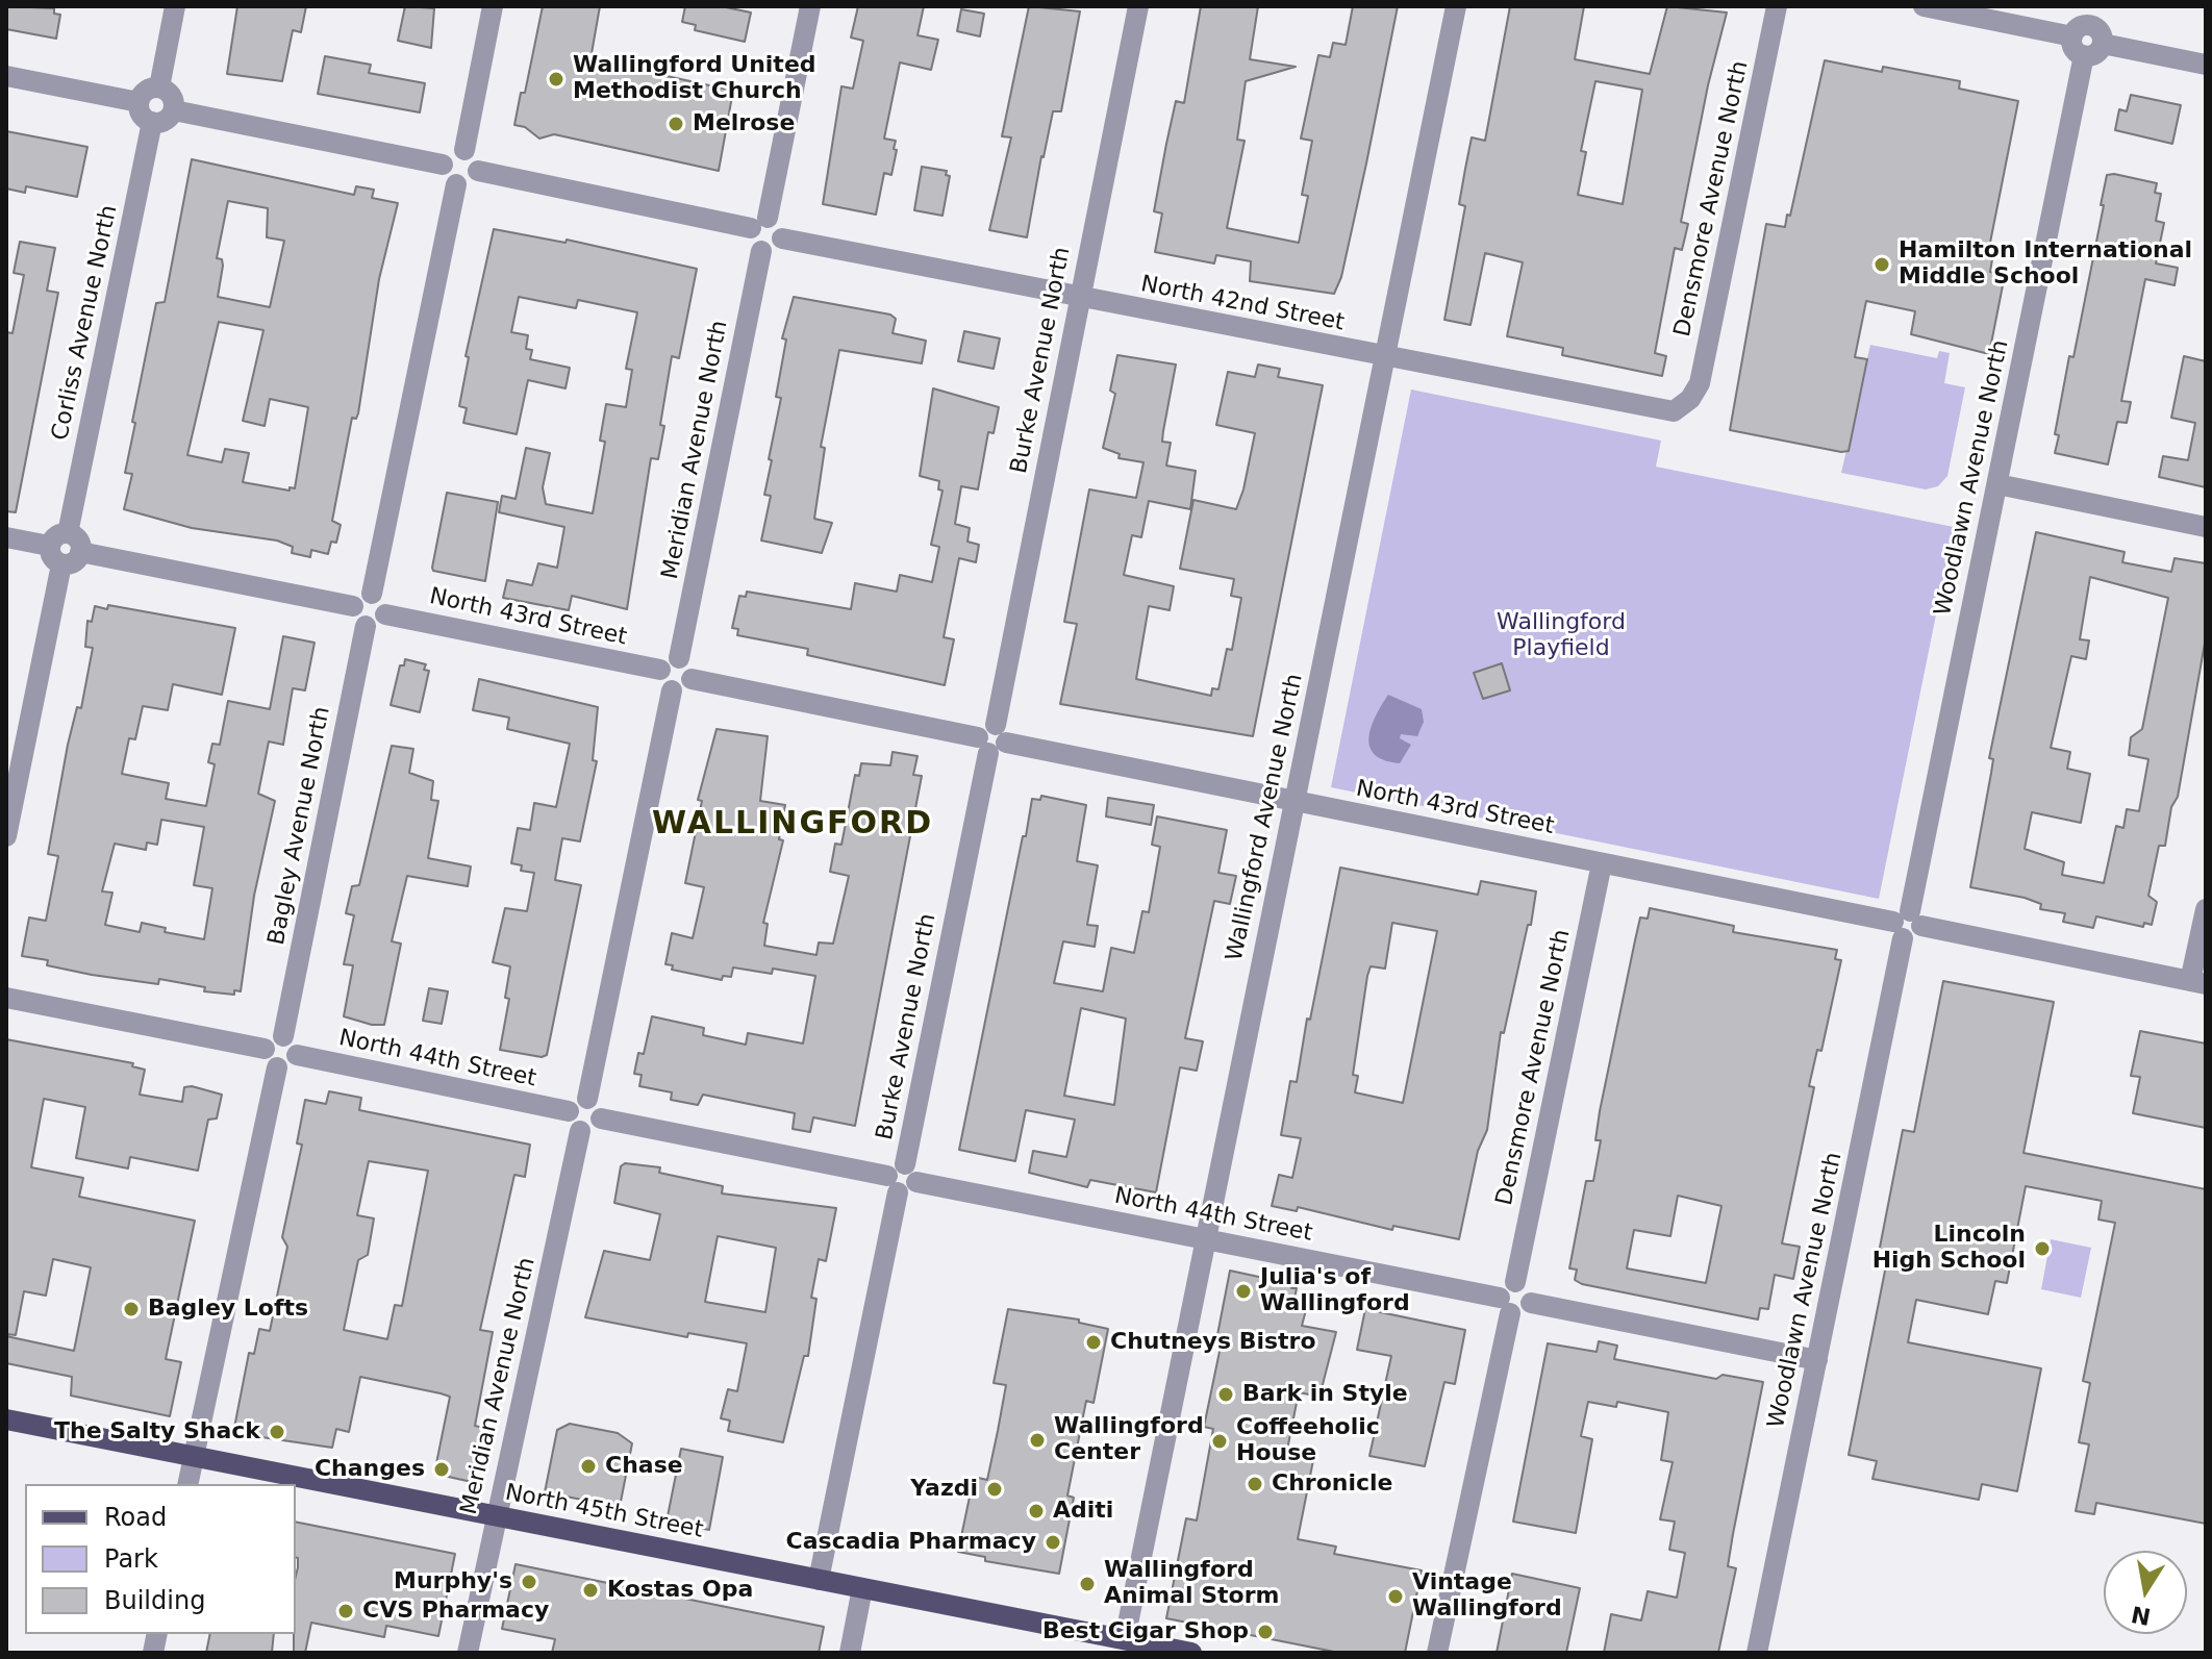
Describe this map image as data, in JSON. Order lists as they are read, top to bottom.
{
  "streets": {
    "main road": ["North 45th Street"],
    "street": [
      "Densmore Avenue North",
      "North 42nd Street",
      "Corliss Avenue North",
      "Burke Avenue North",
      "Meridian Avenue North",
      "Woodlawn Avenue North",
      "North 43rd Street",
      "Wallingford Avenue North",
      "Bagley Avenue North",
      "North 44th Street"
    ]
  },
  "crossings": [
    ["Densmore Avenue North", "North 42nd Street"],
    ["Densmore Avenue North", "North 43rd Street"],
    ["Densmore Avenue North", "North 44th Street"],
    ["North 42nd Street", "Burke Avenue North"],
    ["North 42nd Street", "Meridian Avenue North"],
    ["North 42nd Street", "Wallingford Avenue North"],
    ["Burke Avenue North", "North 43rd Street"],
    ["Burke Avenue North", "North 44th Street"],
    ["Burke Avenue North", "North 45th Street"],
    ["Meridian Avenue North", "North 43rd Street"],
    ["Meridian Avenue North", "North 44th Street"],
    ["Meridian Avenue North", "North 45th Street"],
    ["Woodlawn Avenue North", "North 43rd Street"],
    ["North 43rd Street", "Wallingford Avenue North"],
    ["North 43rd Street", "Bagley Avenue North"],
    ["Wallingford Avenue North", "North 44th Street"],
    ["Wallingford Avenue North", "North 45th Street"],
    ["Bagley Avenue North", "North 44th Street"]
  ],
  "districts": ["WALLINGFORD"],
  "parks": ["Wallingford Playfield"],
  "places": [
    "Wallingford United Methodist Church",
    "Melrose",
    "Hamilton International Middle School",
    "Lincoln High School",
    "Julia's of Wallingford",
    "Bagley Lofts",
    "Chutneys Bistro",
    "Bark in Style",
    "The Salty Shack",
    "Wallingford Center",
    "Coffeeholic House",
    "Chase",
    "Changes",
    "Chronicle",
    "Yazdi",
    "Aditi",
    "Cascadia Pharmacy",
    "Murphy's",
    "Wallingford Animal Storm",
    "Kostas Opa",
    "Vintage Wallingford",
    "CVS Pharmacy",
    "Best Cigar Shop"
  ],
  "legend": ["Road", "Park", "Building"],
  "north": "bottom"
}
